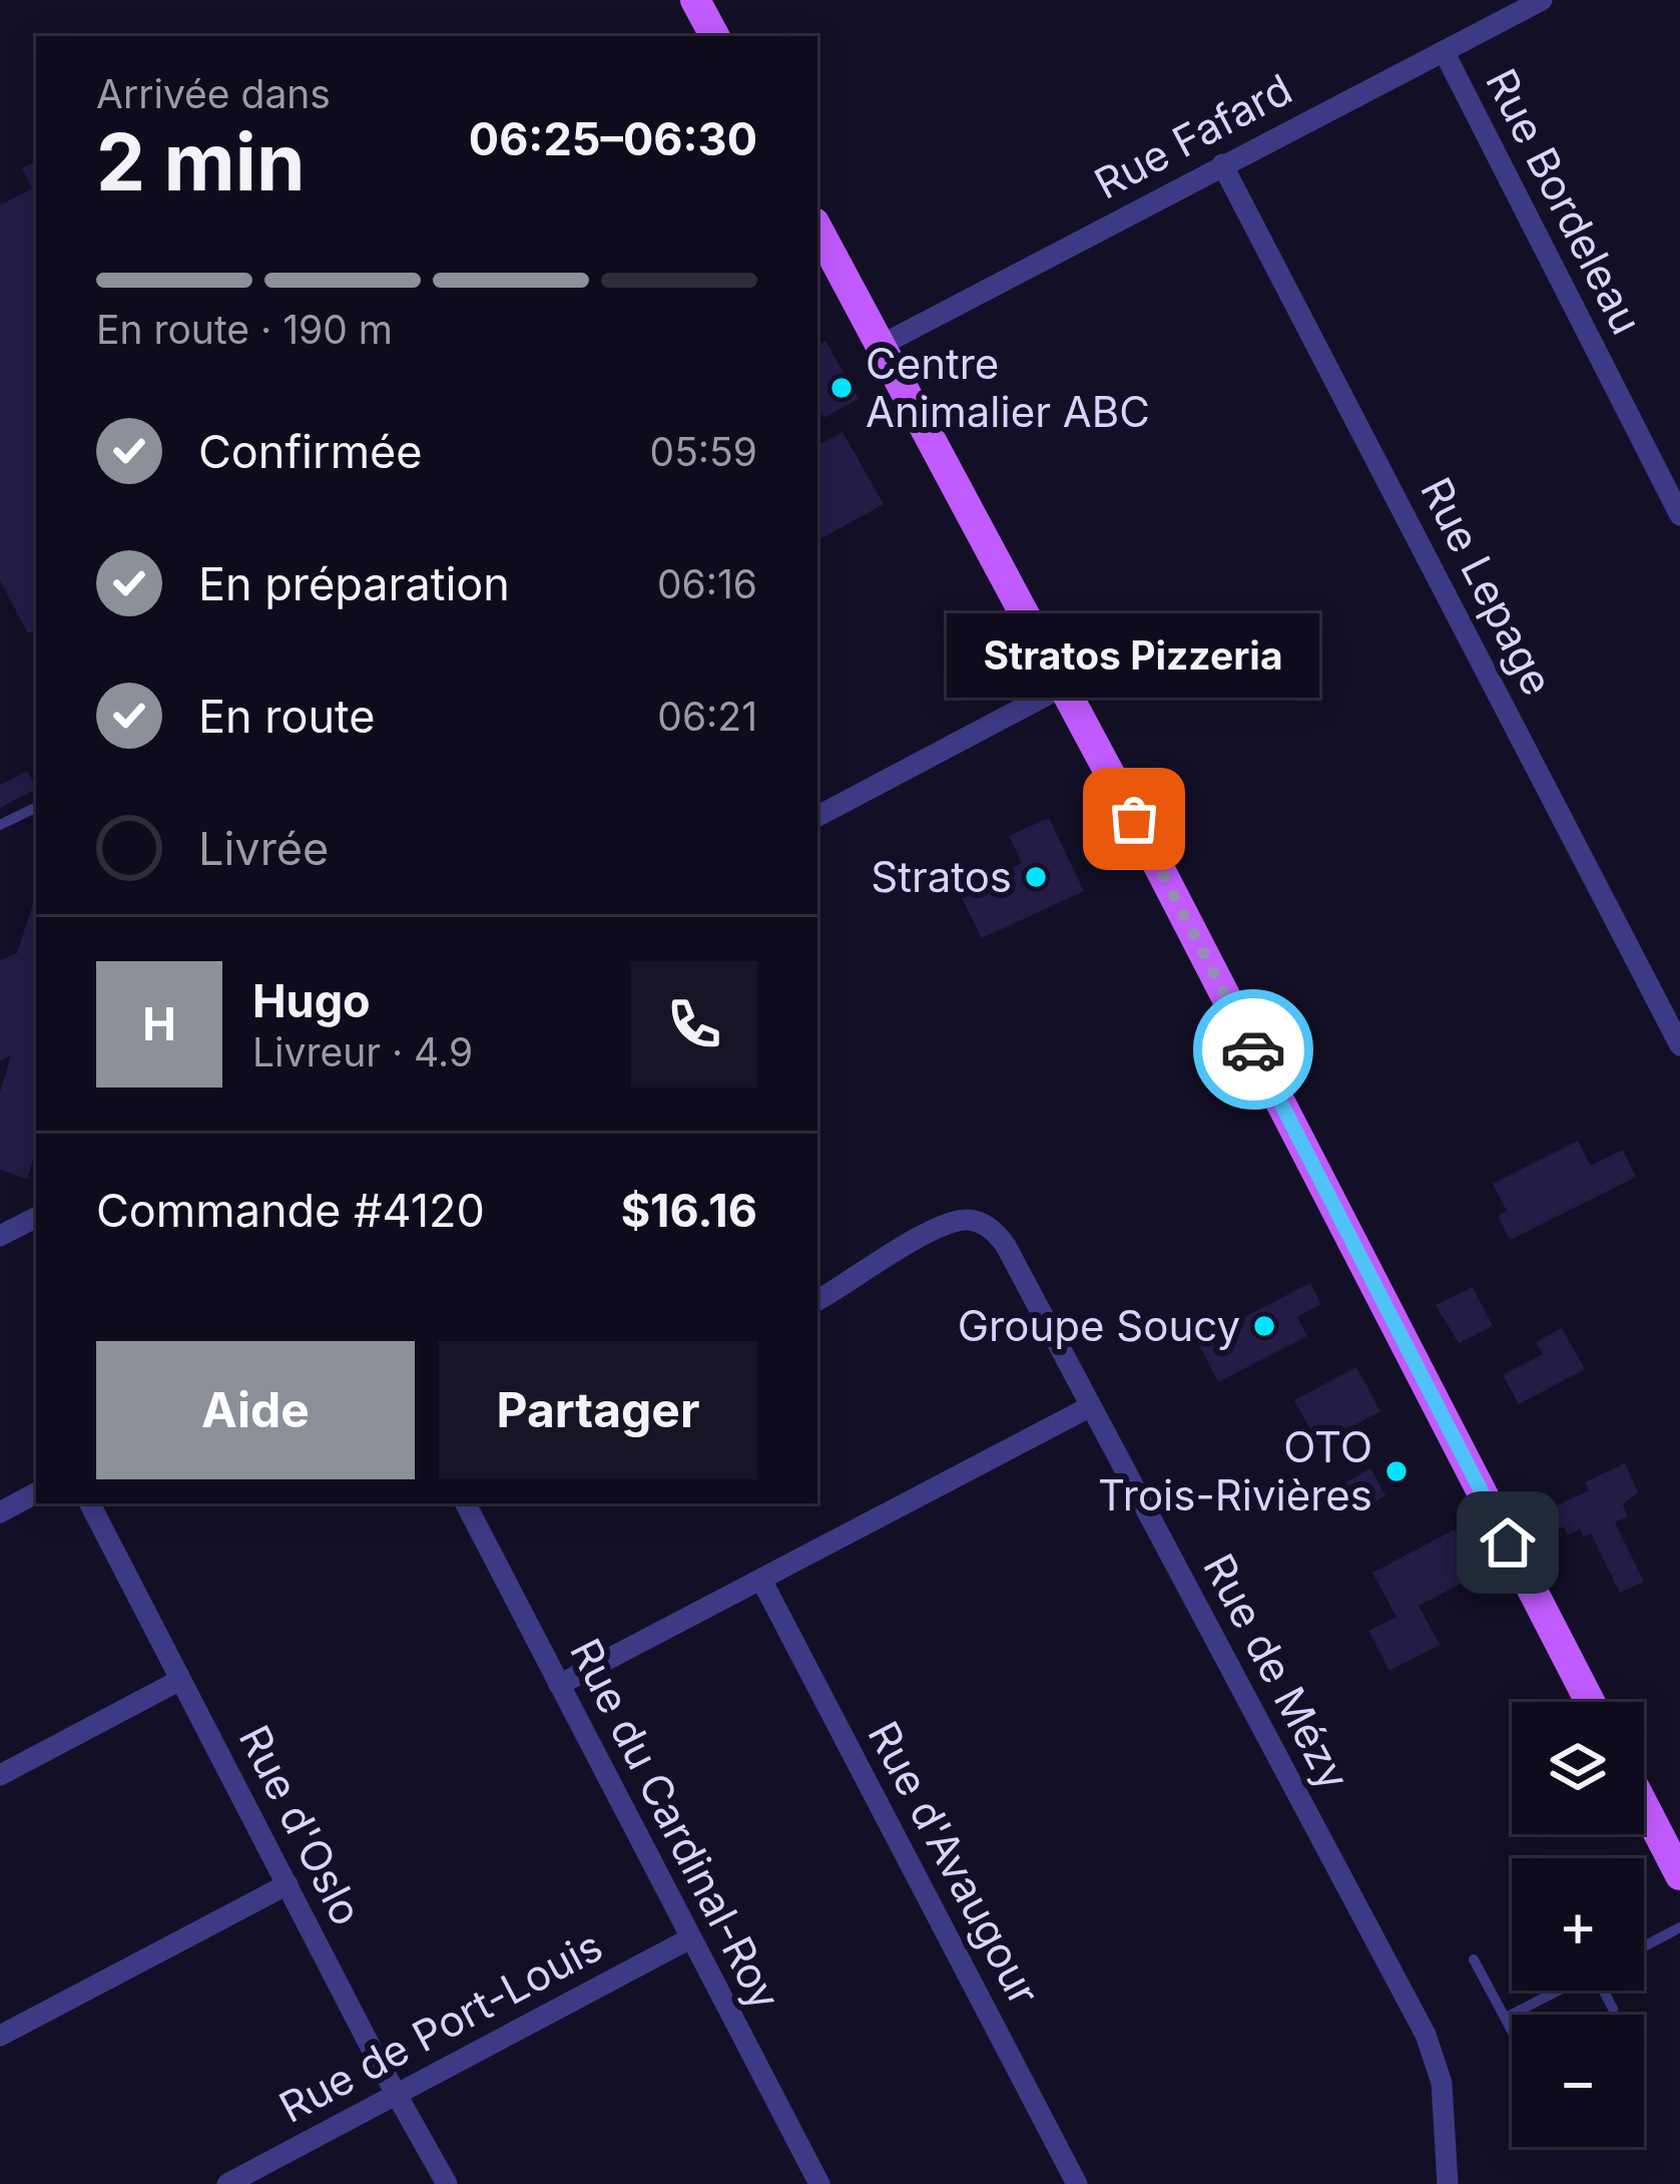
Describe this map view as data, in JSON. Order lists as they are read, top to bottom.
{
  "streets": {
    "street": [
      "Rue Fafard",
      "Rue Bordeleau",
      "Rue Lepage",
      "Rue de Mézy",
      "Rue du Cardinal-Roy",
      "Rue d'Oslo",
      "Rue d'Avaugour",
      "Rue de Port-Louis"
    ]
  },
  "crossings": [
    ["Rue Fafard", "Rue Bordeleau"],
    ["Rue Fafard", "Rue Lepage"],
    ["Rue du Cardinal-Roy", "Rue de Port-Louis"],
    ["Rue d'Oslo", "Rue de Port-Louis"]
  ],
  "places": [
    "Centre Animalier ABC",
    "Stratos Pizzeria",
    "Stratos",
    "Groupe Soucy",
    "OTO Trois-Rivières"
  ],
  "page": {
    "heading": ["2 min", "Arrivée dans", "06:25–06:30"],
    "panel": [
      "Hugo",
      "Livreur · 4.9",
      "Commande #4120",
      "$16.16"
    ],
    "bar": "En route · 190 m",
    "list": [
      ["Confirmée", "05:59"],
      ["En préparation", "06:16"],
      ["En route", "06:21"],
      "Livrée"
    ],
    "bubble": "Stratos Pizzeria",
    "round": "H",
    "buttons": ["Aide", "Partager"],
    "map_buttons": ["+", "−"]
  }
}
